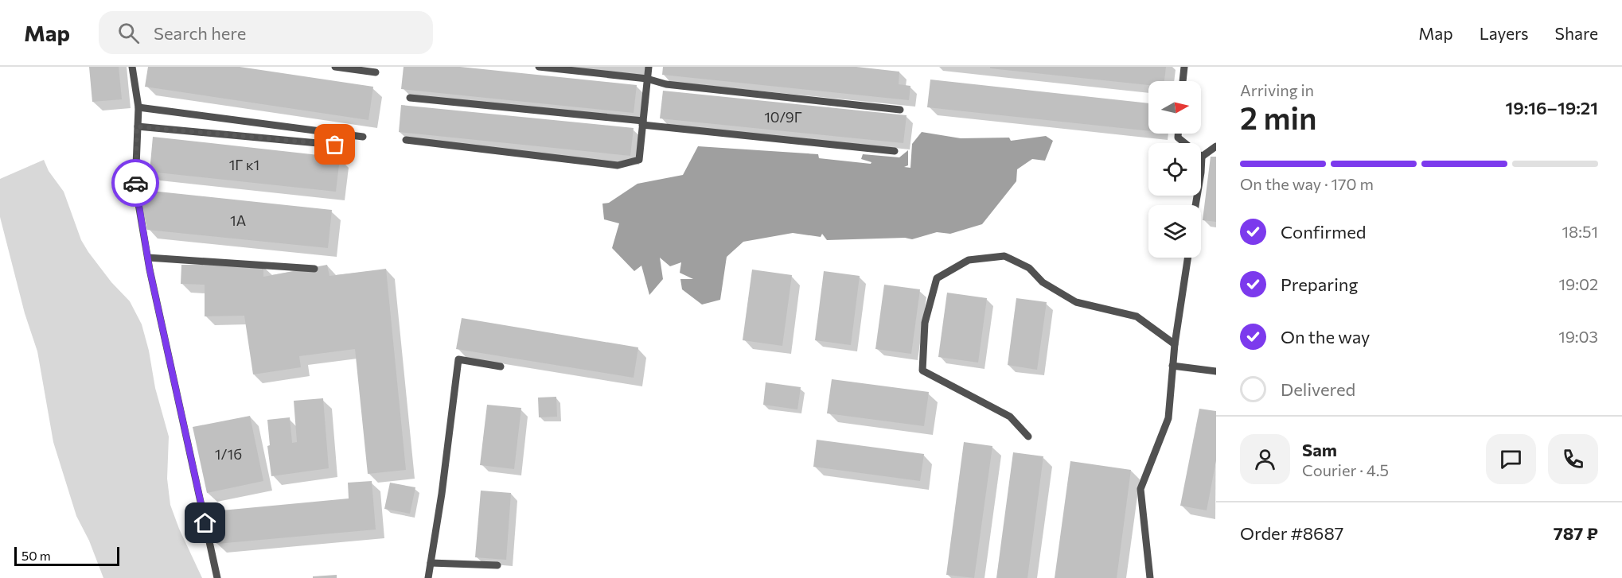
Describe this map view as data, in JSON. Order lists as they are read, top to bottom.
{
  "house_numbers": [
    "10/9Г",
    "1Г к1",
    "1А",
    "1/1б"
  ],
  "scale_bar": "50 m",
  "north": "right",
  "page": {
    "header": "Map",
    "search": "Search here",
    "nav": ["Map", "Layers", "Share"],
    "heading": ["2 min", "Arriving in", "19:16–19:21"],
    "panel": [
      "Sam",
      "Courier · 4.5",
      "Order #8687",
      "787 ₽"
    ],
    "bar": "On the way · 170 m",
    "list": [
      ["Confirmed", "18:51"],
      ["Preparing", "19:02"],
      ["On the way", "19:03"],
      "Delivered"
    ],
    "scale": "50 m"
  }
}
